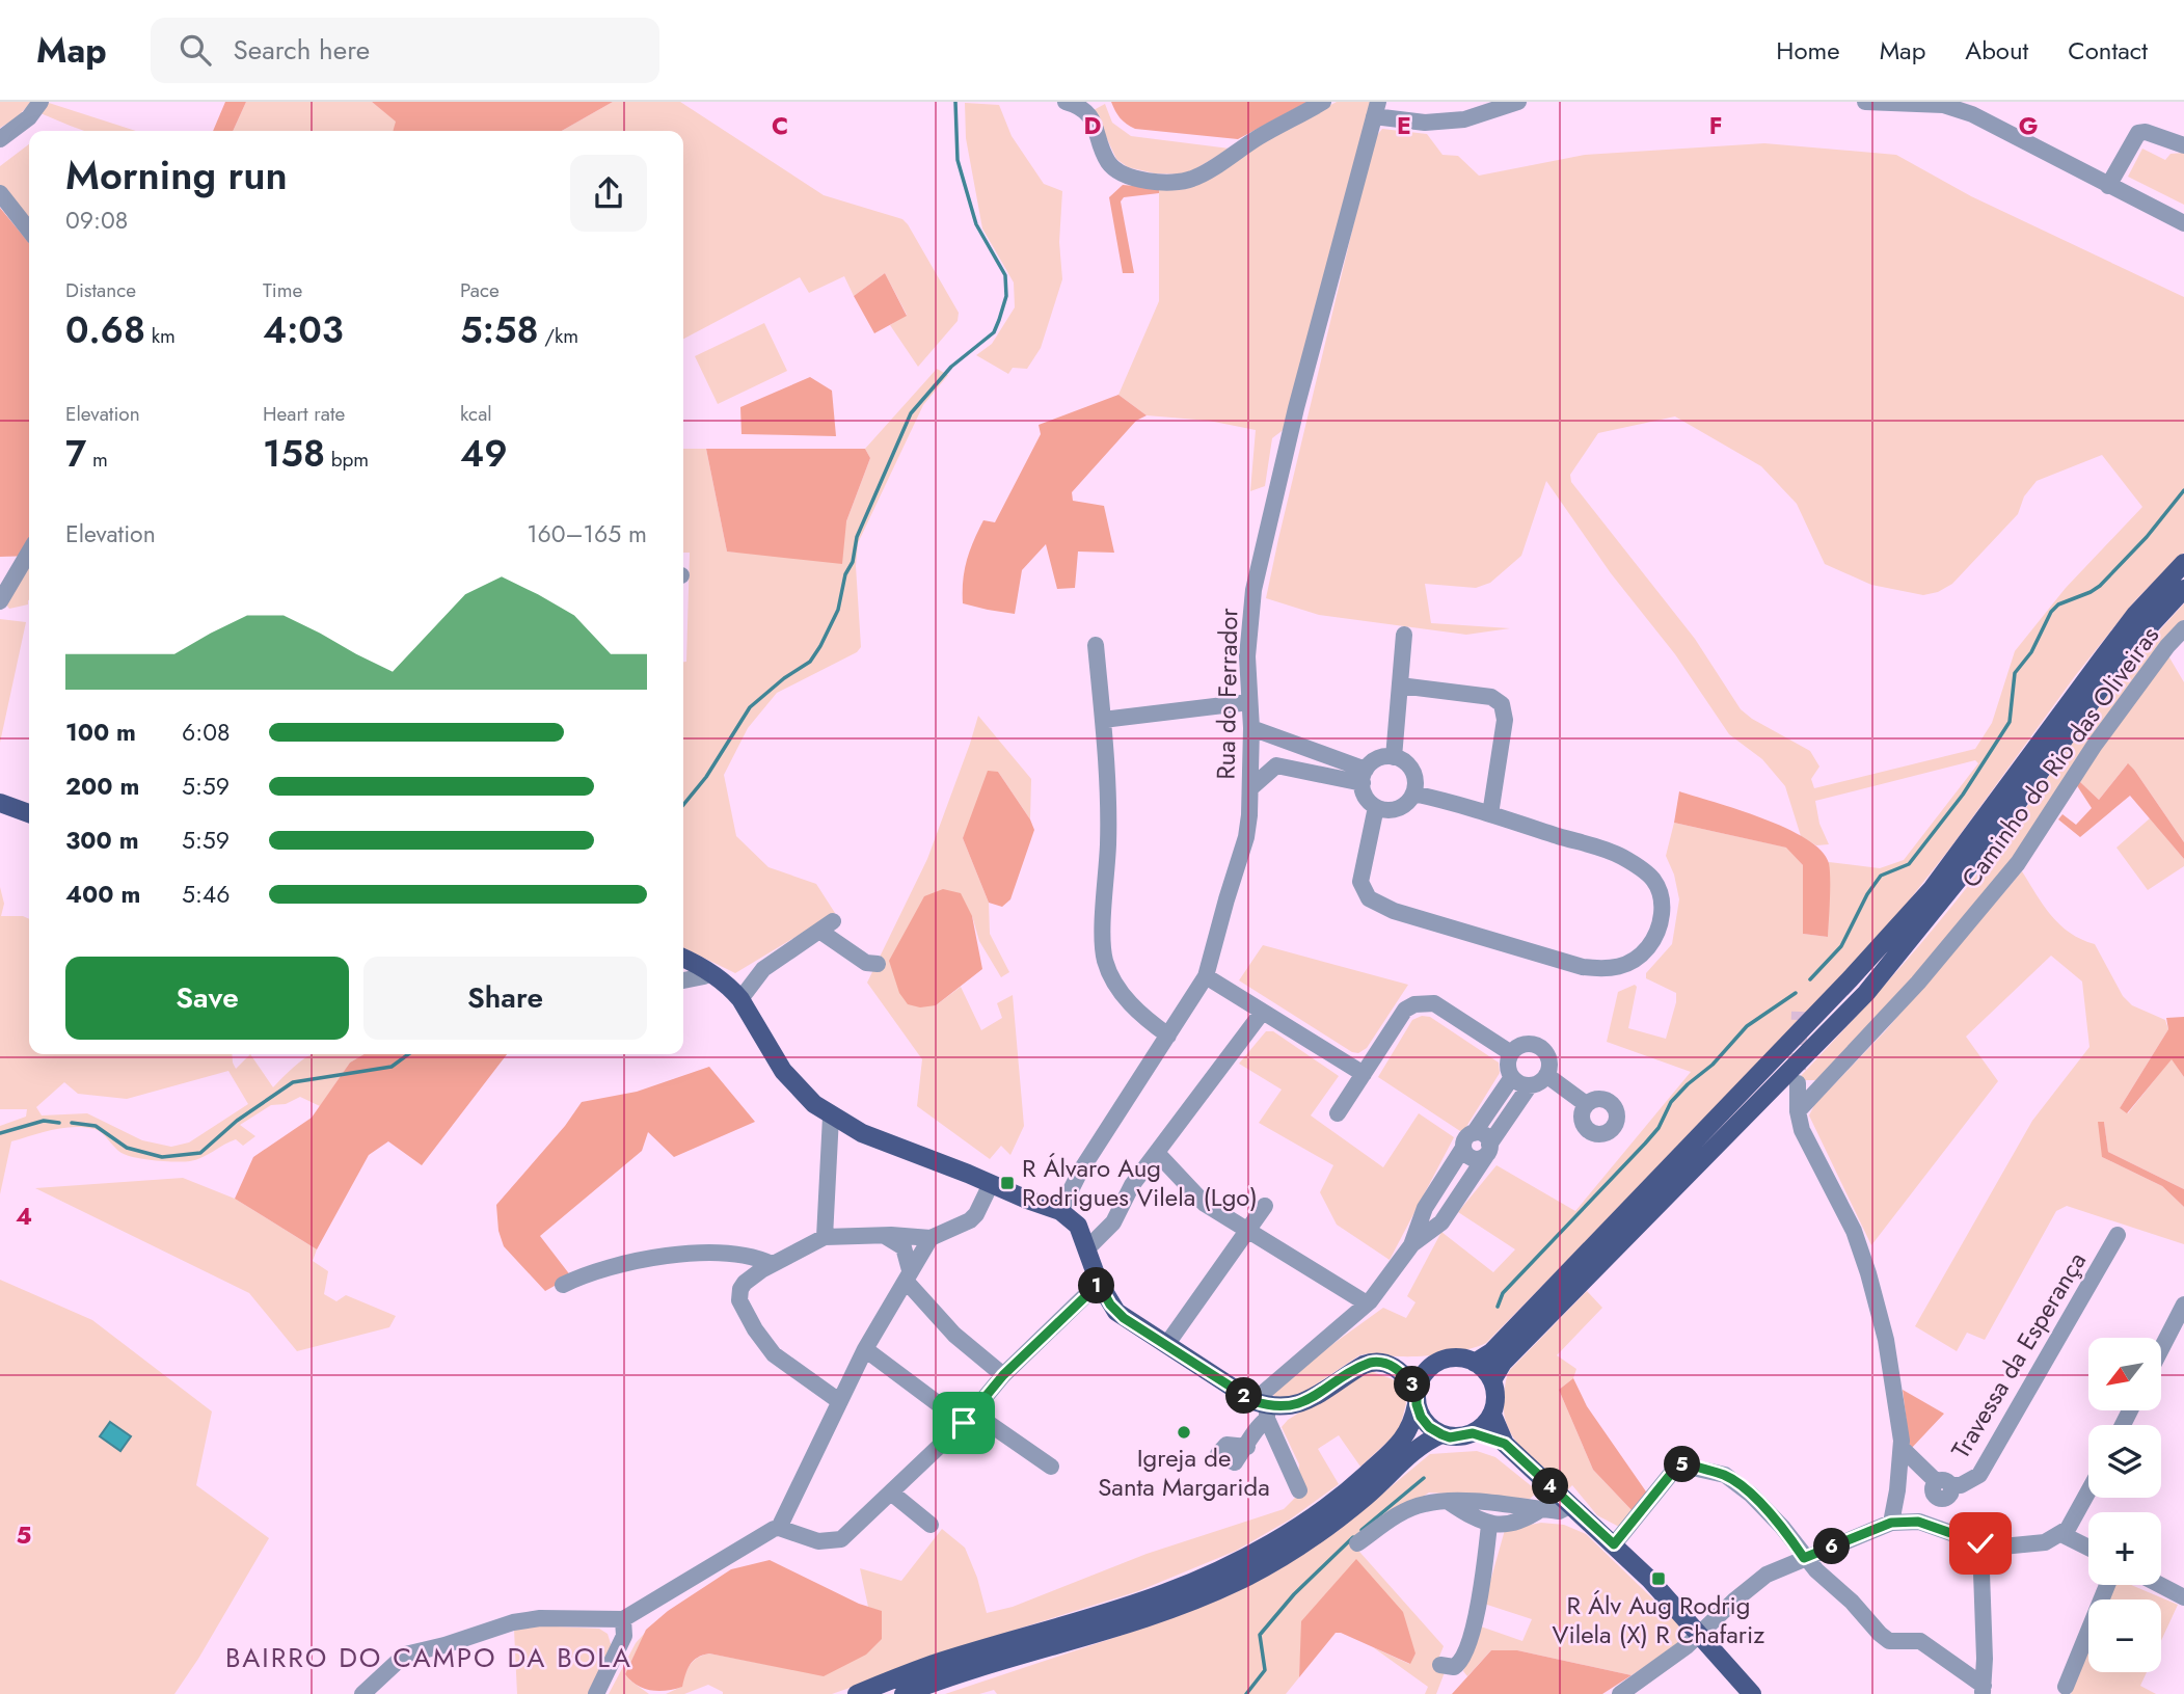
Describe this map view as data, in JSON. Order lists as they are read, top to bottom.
{
  "streets": {
    "street": ["Rua do Ferrador", "Caminho do Rio das Oliveiras", "Travessa da Esperança"]
  },
  "districts": ["BAIRRO DO CAMPO DA BOLA"],
  "places": {
    "transit": ["R Álvaro Aug Rodrigues Vilela (Lgo)", "R Álv Aug Rodrig Vilela (X) R Chafariz"],
    "other": ["Igreja de Santa Margarida"]
  },
  "north": "bottom left",
  "page": {
    "header": "Map",
    "search": "Search here",
    "nav": [
      "Home",
      "Map",
      "About",
      "Contact"
    ],
    "heading": ["Morning run", "09:08"],
    "stats": [
      ["Distance", "0.68 km"],
      ["Time", "4:03"],
      ["Pace", "5:58 /km"],
      ["Elevation", "7 m"],
      ["Heart rate", "158 bpm"],
      ["kcal", "49"]
    ],
    "chart": ["Elevation", "160–165 m"],
    "list": [
      {
        "name": "100 m",
        "note": "6:08"
      },
      {
        "name": "200 m",
        "note": "5:59"
      },
      {
        "name": "300 m",
        "note": "5:59"
      },
      {
        "name": "400 m",
        "note": "5:46"
      }
    ],
    "buttons": ["Save", "Share"],
    "pins": [
      "1",
      "3",
      "2",
      "5",
      "4",
      "6"
    ],
    "map_buttons": ["+", "−"]
  },
  "grid": {
    "columns": [
      "C",
      "D",
      "E",
      "F",
      "G"
    ],
    "rows": ["4", "5"]
  }
}
